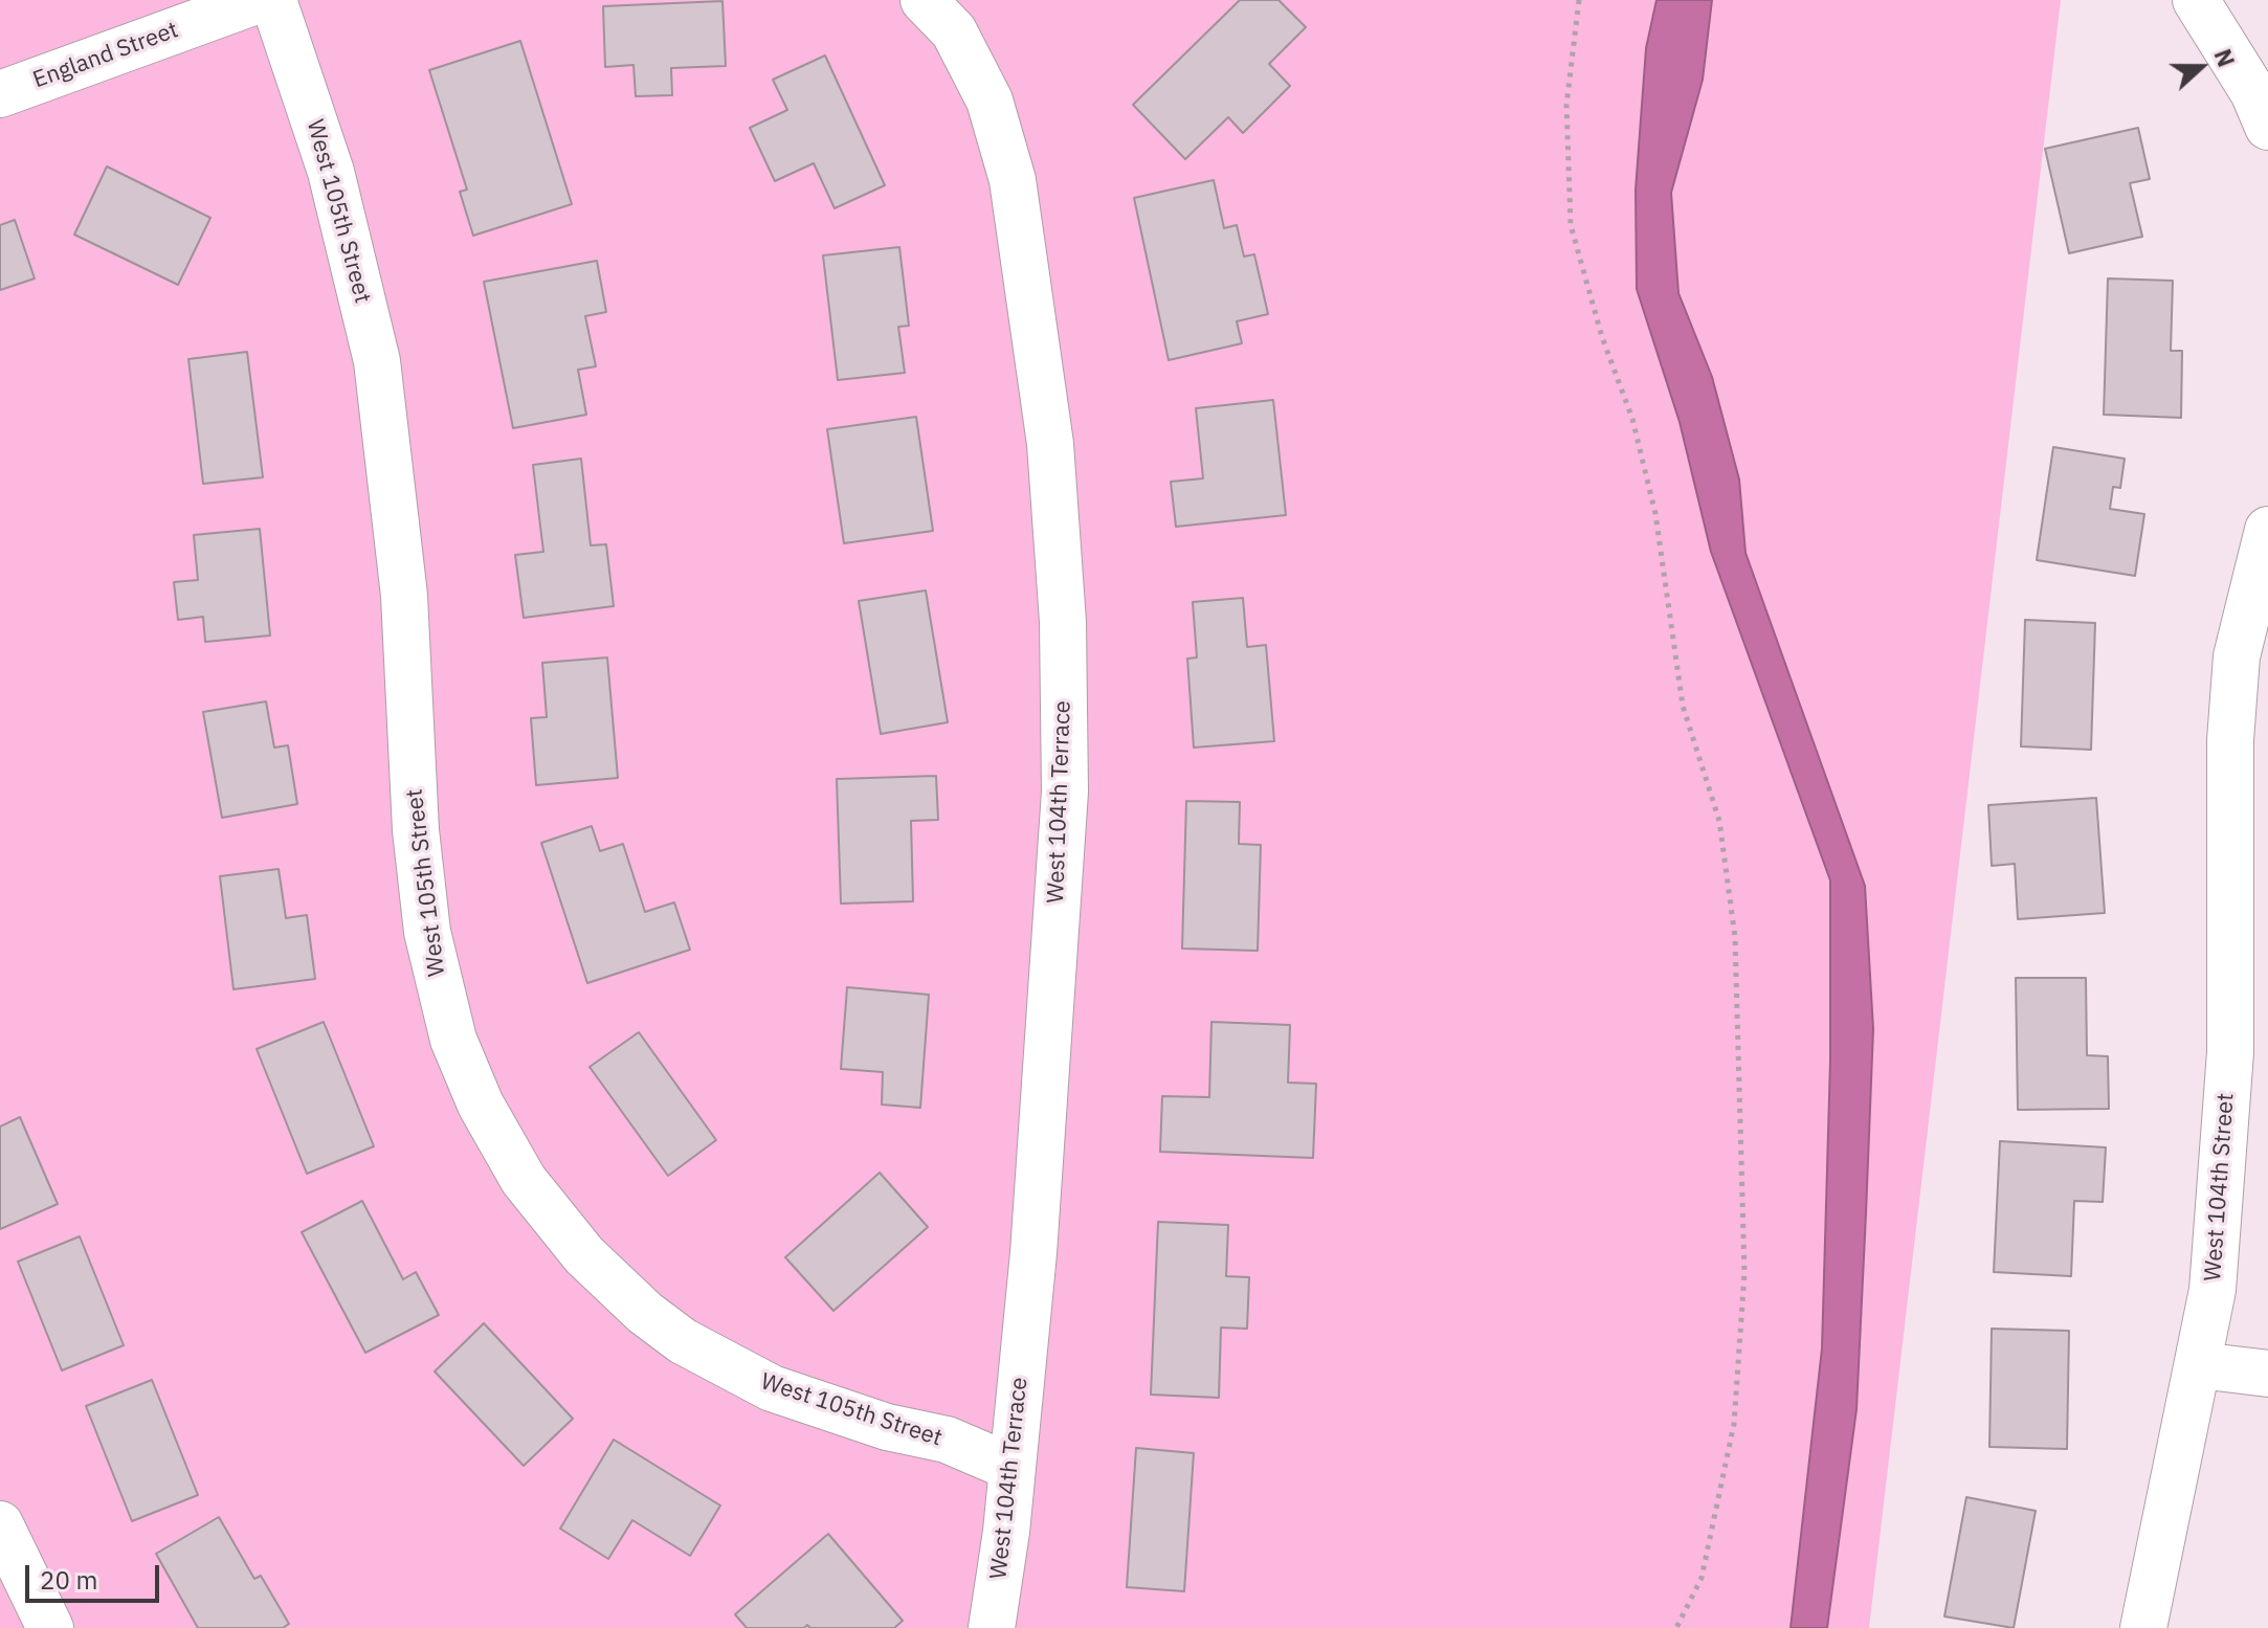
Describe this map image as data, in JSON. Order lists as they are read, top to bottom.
{
  "streets": {
    "street": [
      "England Street",
      "West 105th Street",
      "West 104th Terrace",
      "West 104th Street"
    ]
  },
  "crossings": [
    ["West 105th Street", "West 104th Terrace"]
  ],
  "scale_bar": "20 m",
  "north": "right"
}
